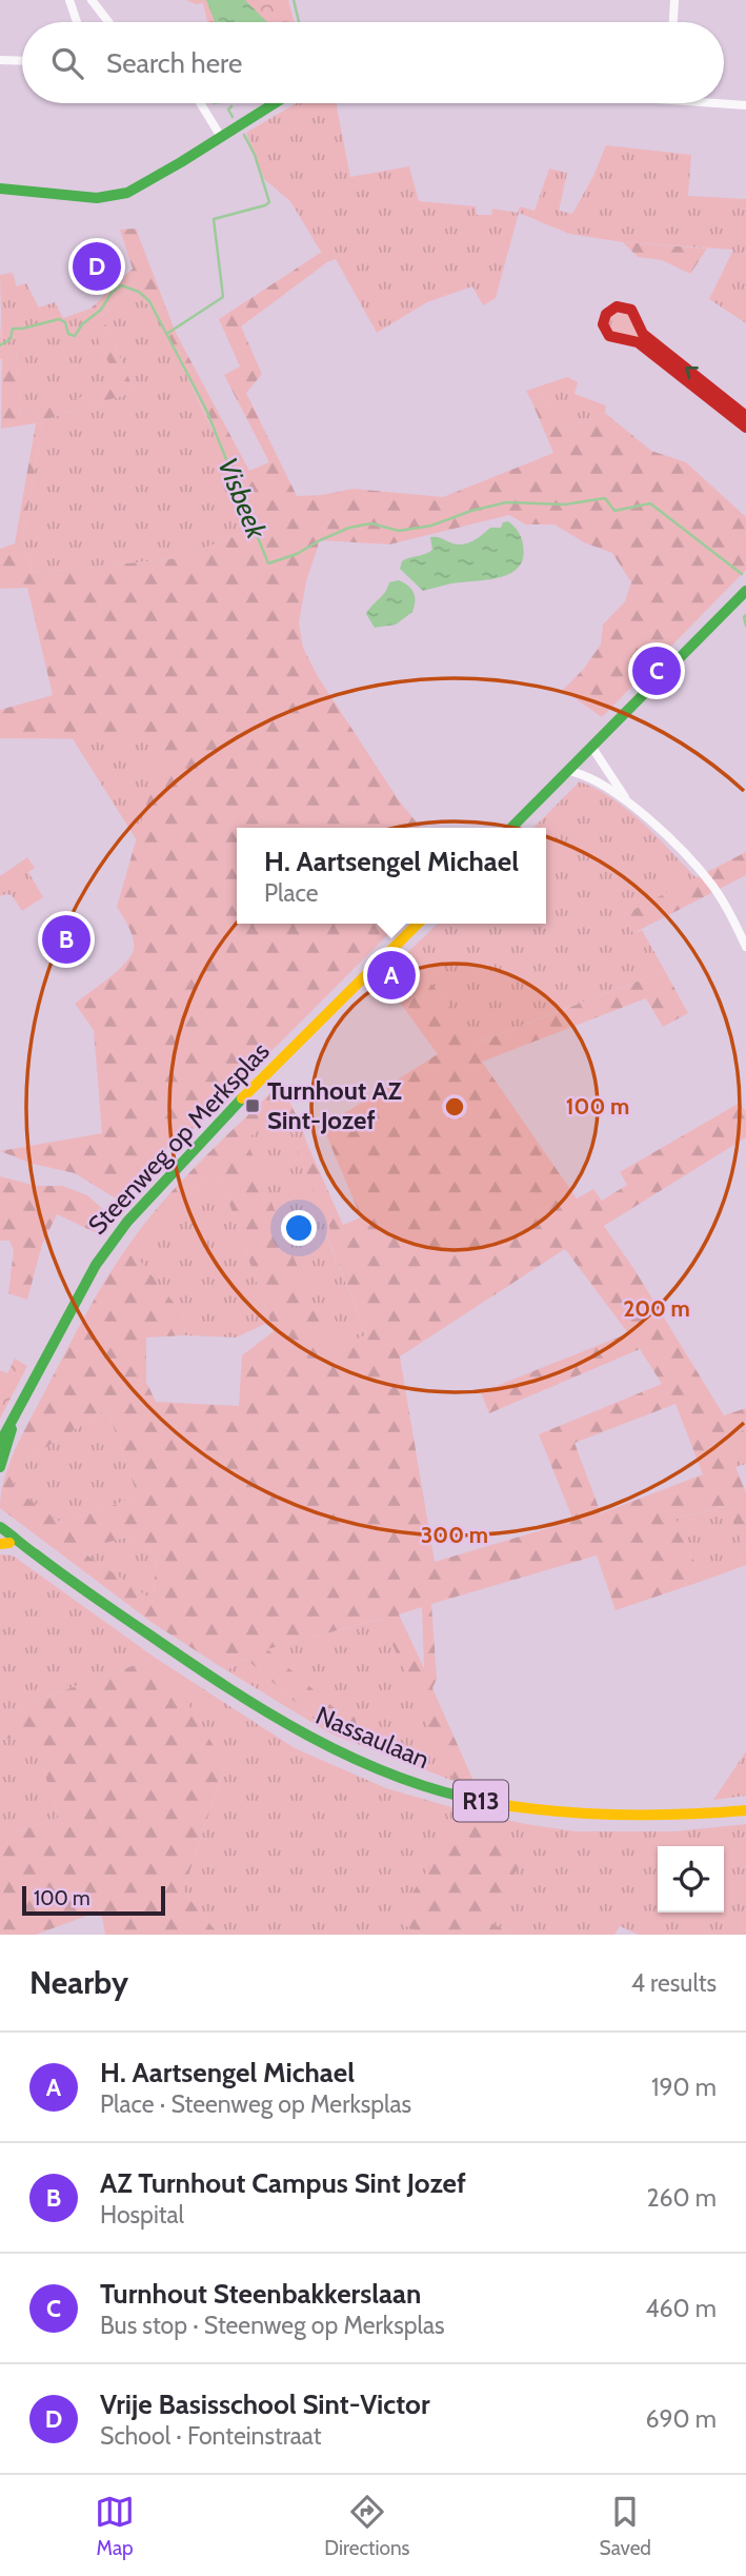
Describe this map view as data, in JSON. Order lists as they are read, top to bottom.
{
  "streets": {
    "street": ["Steenweg op Merksplas", "Nassaulaan", "R13"]
  },
  "water": ["Visbeek"],
  "places": {
    "transit": ["Turnhout AZ Sint-Jozef"]
  },
  "scale_bar": "100 m",
  "page": {
    "search": "Search here",
    "pins": [
      "D",
      "C",
      "B",
      "A"
    ],
    "popup": ["H. Aartsengel Michael", "Place"],
    "scale": "100 m",
    "heading": ["Nearby", "4 results"],
    "list": [
      {
        "mark": "A",
        "name": "H. Aartsengel Michael",
        "note": "Place · Steenweg op Merksplas",
        "value": "190 m"
      },
      {
        "mark": "B",
        "name": "AZ Turnhout Campus Sint Jozef",
        "note": "Hospital",
        "value": "260 m"
      },
      {
        "mark": "C",
        "name": "Turnhout Steenbakkerslaan",
        "note": "Bus stop · Steenweg op Merksplas",
        "value": "460 m"
      },
      {
        "mark": "D",
        "name": "Vrije Basisschool Sint-Victor",
        "note": "School · Fonteinstraat",
        "value": "690 m"
      }
    ],
    "nav": ["Map", "Directions", "Saved"]
  },
  "rings": ["100 m", "200 m", "300 m"]
}
